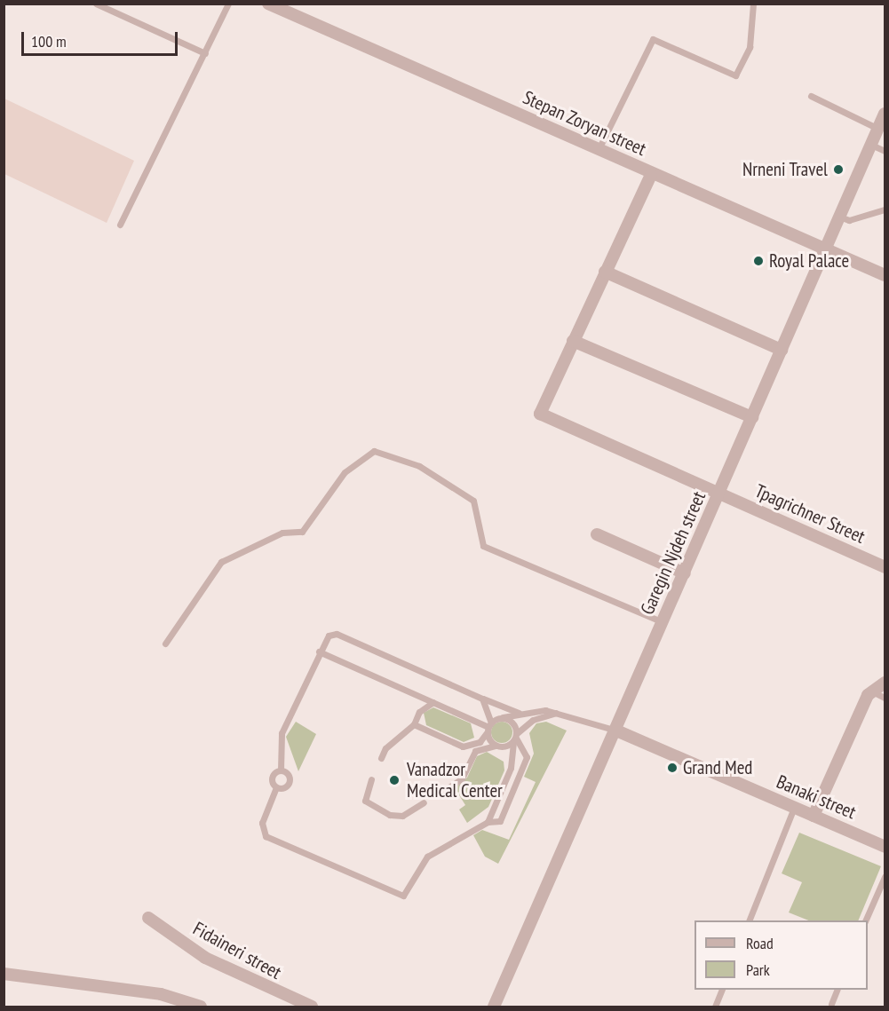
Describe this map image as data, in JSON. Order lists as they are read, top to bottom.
{
  "streets": {
    "street": [
      "Stepan Zoryan street",
      "Tpagrichner Street",
      "Garegin Njdeh street",
      "Banaki street",
      "Fidaineri street"
    ]
  },
  "crossings": [
    ["Stepan Zoryan street", "Garegin Njdeh street"],
    ["Tpagrichner Street", "Garegin Njdeh street"],
    ["Garegin Njdeh street", "Banaki street"]
  ],
  "places": [
    "Nrneni Travel",
    "Royal Palace",
    "Grand Med",
    "Vanadzor Medical Center"
  ],
  "legend": ["Road", "Park"],
  "scale_bar": "100 m"
}
